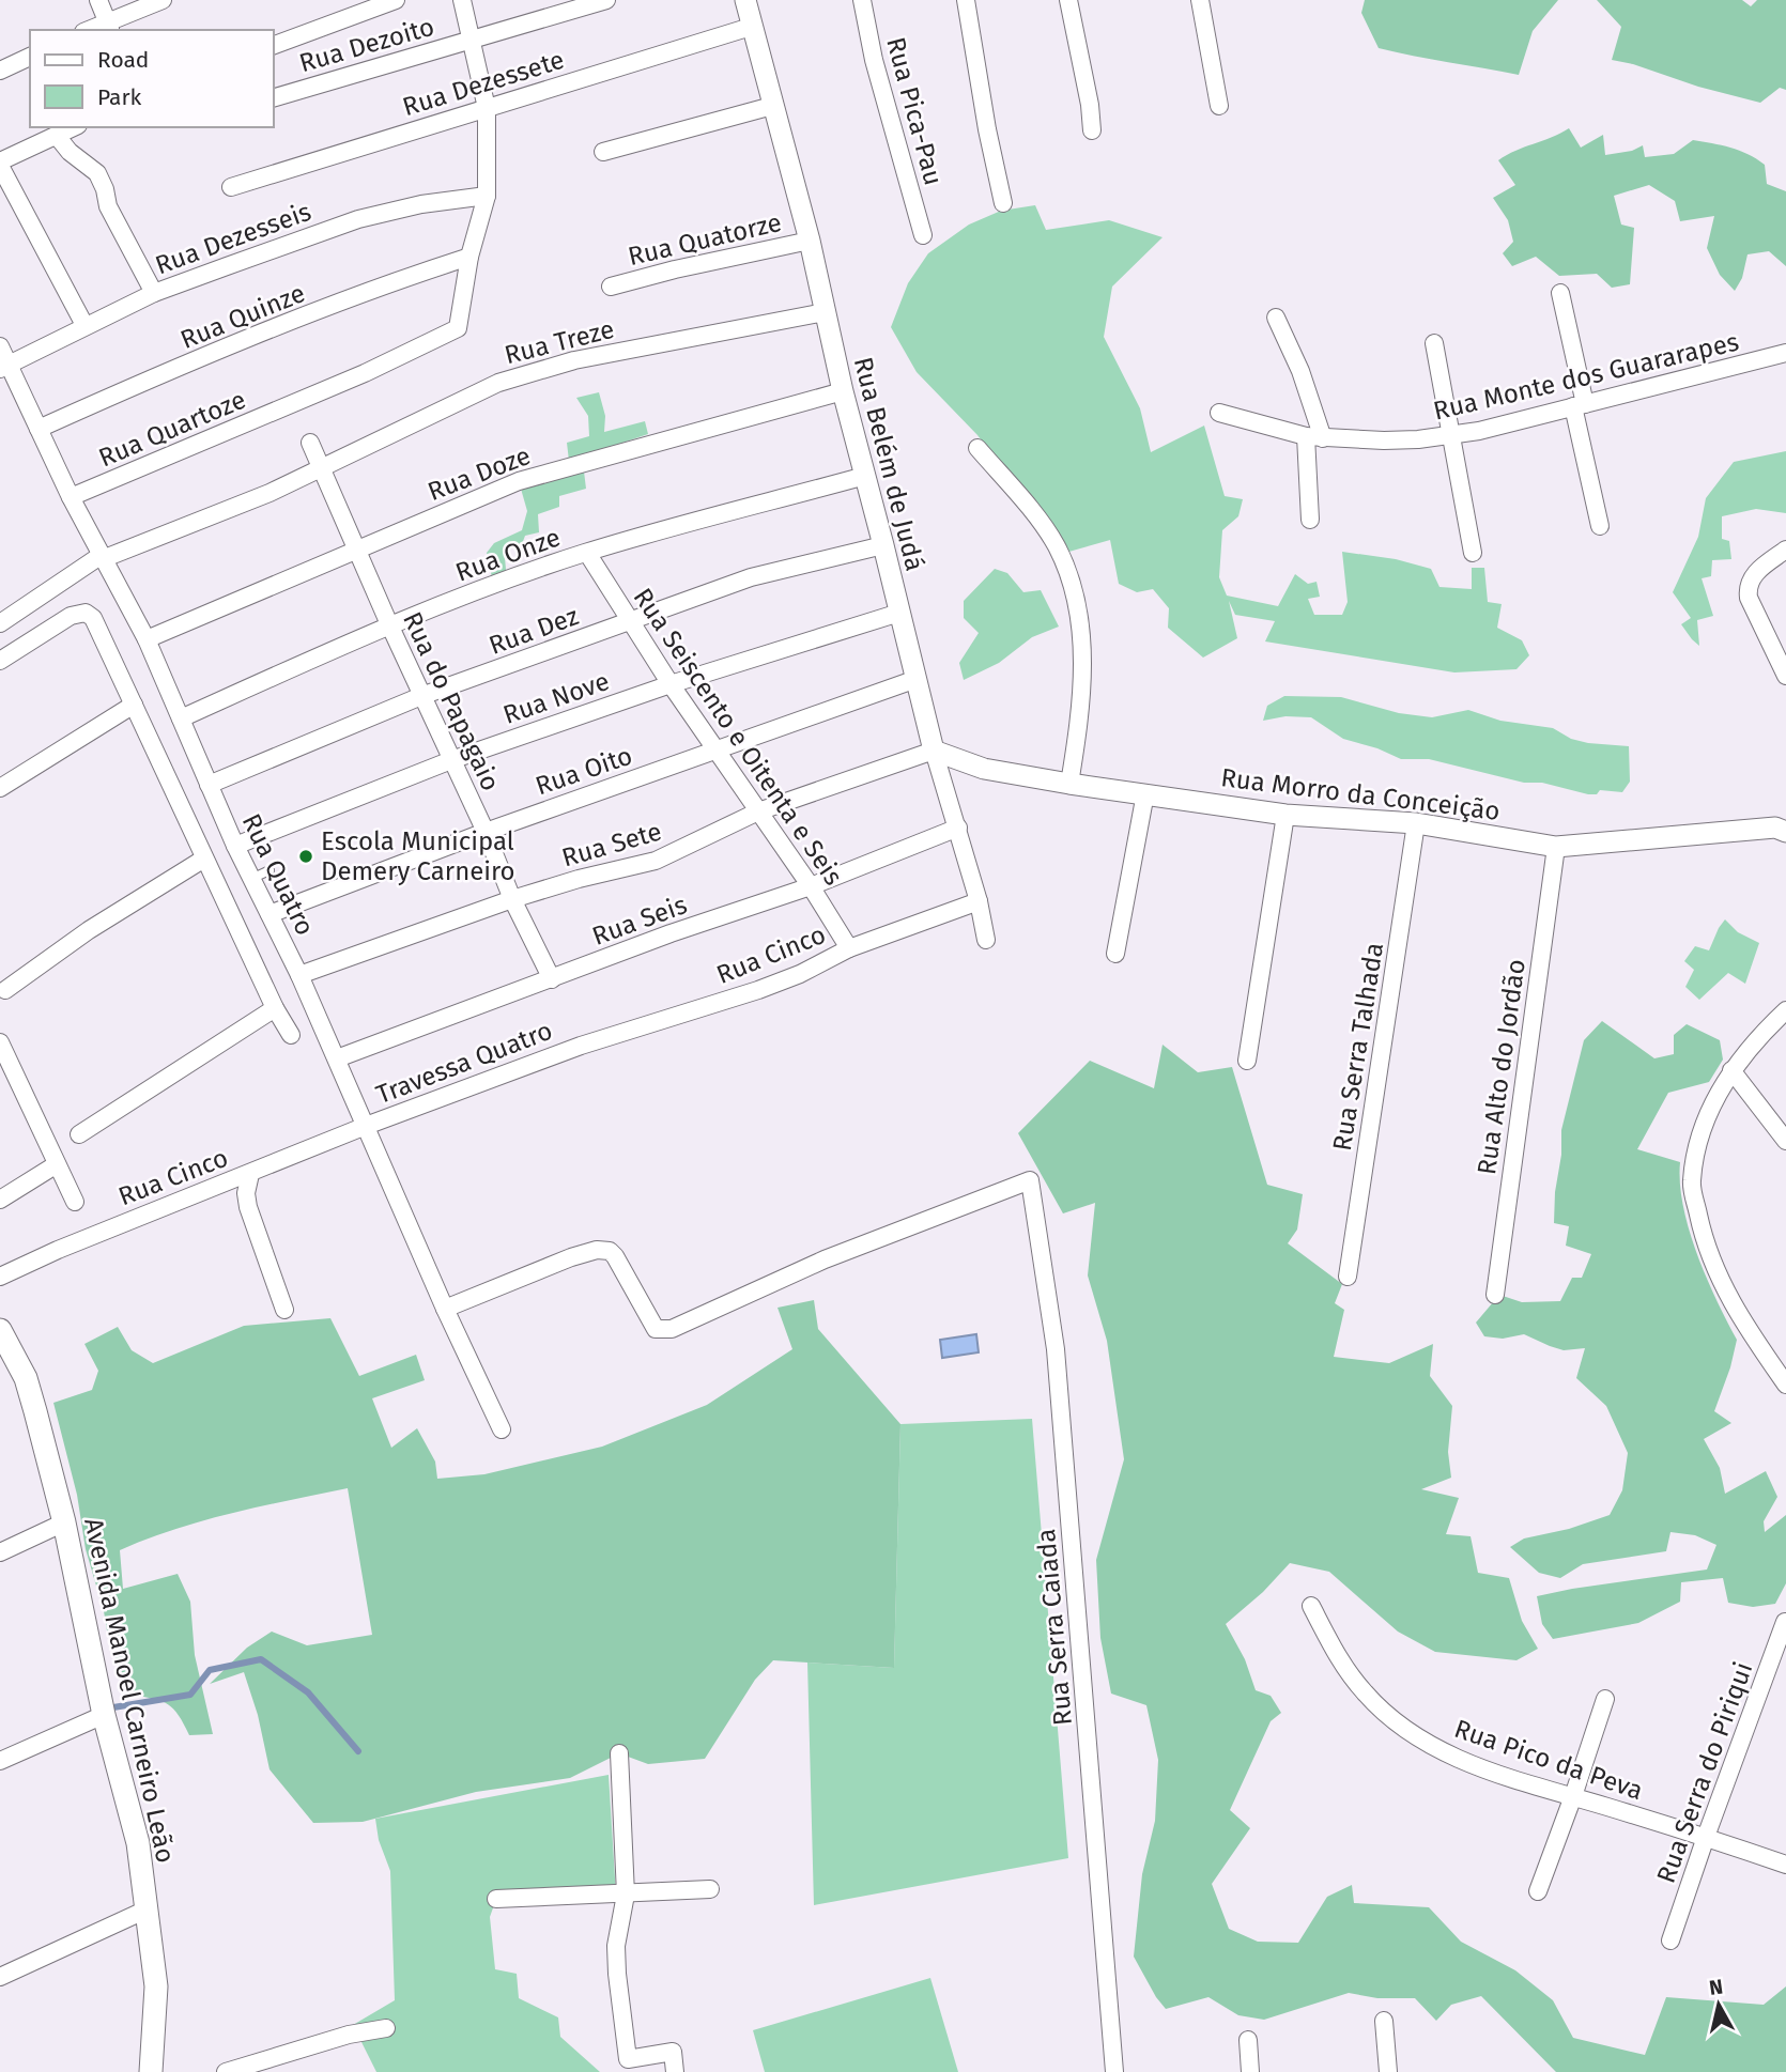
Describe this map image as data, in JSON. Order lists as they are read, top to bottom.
{
  "streets": {
    "main road": ["Avenida Manoel Carneiro Leão"],
    "street": [
      "Rua Dezoito",
      "Rua Dezessete",
      "Rua Pica-Pau",
      "Rua Dezesseis",
      "Rua Quatorze",
      "Rua Quinze",
      "Rua Treze",
      "Rua Monte dos Guararapes",
      "Rua Quartoze",
      "Rua Belém de Judá",
      "Rua Doze",
      "Rua Onze",
      "Rua Dez",
      "Rua Nove",
      "Rua do Papagaio",
      "Rua Seiscento e Oitenta e Seis",
      "Rua Oito",
      "Rua Morro da Conceição",
      "Rua Sete",
      "Rua Quatro",
      "Rua Seis",
      "Rua Cinco",
      "Rua Serra Talhada",
      "Travessa Quatro",
      "Rua Alto do Jordão",
      "Rua Serra Caiada",
      "Rua Pico da Peva",
      "Rua Serra do Piriqui"
    ]
  },
  "crossings": [
    ["Rua Dezessete", "Rua Belém de Judá"],
    ["Rua Dezesseis", "Rua Quatro"],
    ["Rua Quatorze", "Rua Belém de Judá"],
    ["Rua Quinze", "Rua Quartoze"],
    ["Rua Quinze", "Rua Quatro"],
    ["Rua Treze", "Rua Belém de Judá"],
    ["Rua Treze", "Rua do Papagaio"],
    ["Rua Quartoze", "Rua Quatro"],
    ["Rua Belém de Judá", "Rua Doze"],
    ["Rua Belém de Judá", "Rua Onze"],
    ["Rua Belém de Judá", "Rua Dez"],
    ["Rua Belém de Judá", "Rua Nove"],
    ["Rua Belém de Judá", "Rua Oito"],
    ["Rua Belém de Judá", "Rua Morro da Conceição"],
    ["Rua Belém de Judá", "Rua Sete"],
    ["Rua Belém de Judá", "Rua Seis"],
    ["Rua Belém de Judá", "Rua Cinco"],
    ["Rua Doze", "Rua do Papagaio"],
    ["Rua Doze", "Rua Quatro"],
    ["Rua Onze", "Rua do Papagaio"],
    ["Rua Onze", "Rua Seiscento e Oitenta e Seis"],
    ["Rua Onze", "Rua Quatro"],
    ["Rua Dez", "Rua do Papagaio"],
    ["Rua Dez", "Rua Seiscento e Oitenta e Seis"],
    ["Rua Dez", "Rua Quatro"],
    ["Rua Nove", "Rua do Papagaio"],
    ["Rua Nove", "Rua Seiscento e Oitenta e Seis"],
    ["Rua Nove", "Rua Quatro"],
    ["Rua do Papagaio", "Rua Oito"],
    ["Rua do Papagaio", "Rua Sete"],
    ["Rua do Papagaio", "Rua Seis"],
    ["Rua Seiscento e Oitenta e Seis", "Rua Oito"],
    ["Rua Seiscento e Oitenta e Seis", "Rua Sete"],
    ["Rua Seiscento e Oitenta e Seis", "Rua Seis"],
    ["Rua Seiscento e Oitenta e Seis", "Rua Cinco"],
    ["Rua Oito", "Rua Quatro"],
    ["Rua Morro da Conceição", "Rua Sete"],
    ["Rua Morro da Conceição", "Rua Serra Talhada"],
    ["Rua Morro da Conceição", "Rua Alto do Jordão"],
    ["Rua Sete", "Rua Quatro"],
    ["Rua Quatro", "Rua Seis"],
    ["Rua Quatro", "Rua Cinco"],
    ["Rua Quatro", "Travessa Quatro"],
    ["Rua Quatro", "Rua Serra Caiada"],
    ["Rua Cinco", "Travessa Quatro"],
    ["Rua Pico da Peva", "Rua Serra do Piriqui"]
  ],
  "places": ["Escola Municipal Demery Carneiro"],
  "legend": ["Road", "Park"],
  "north": "top"
}
